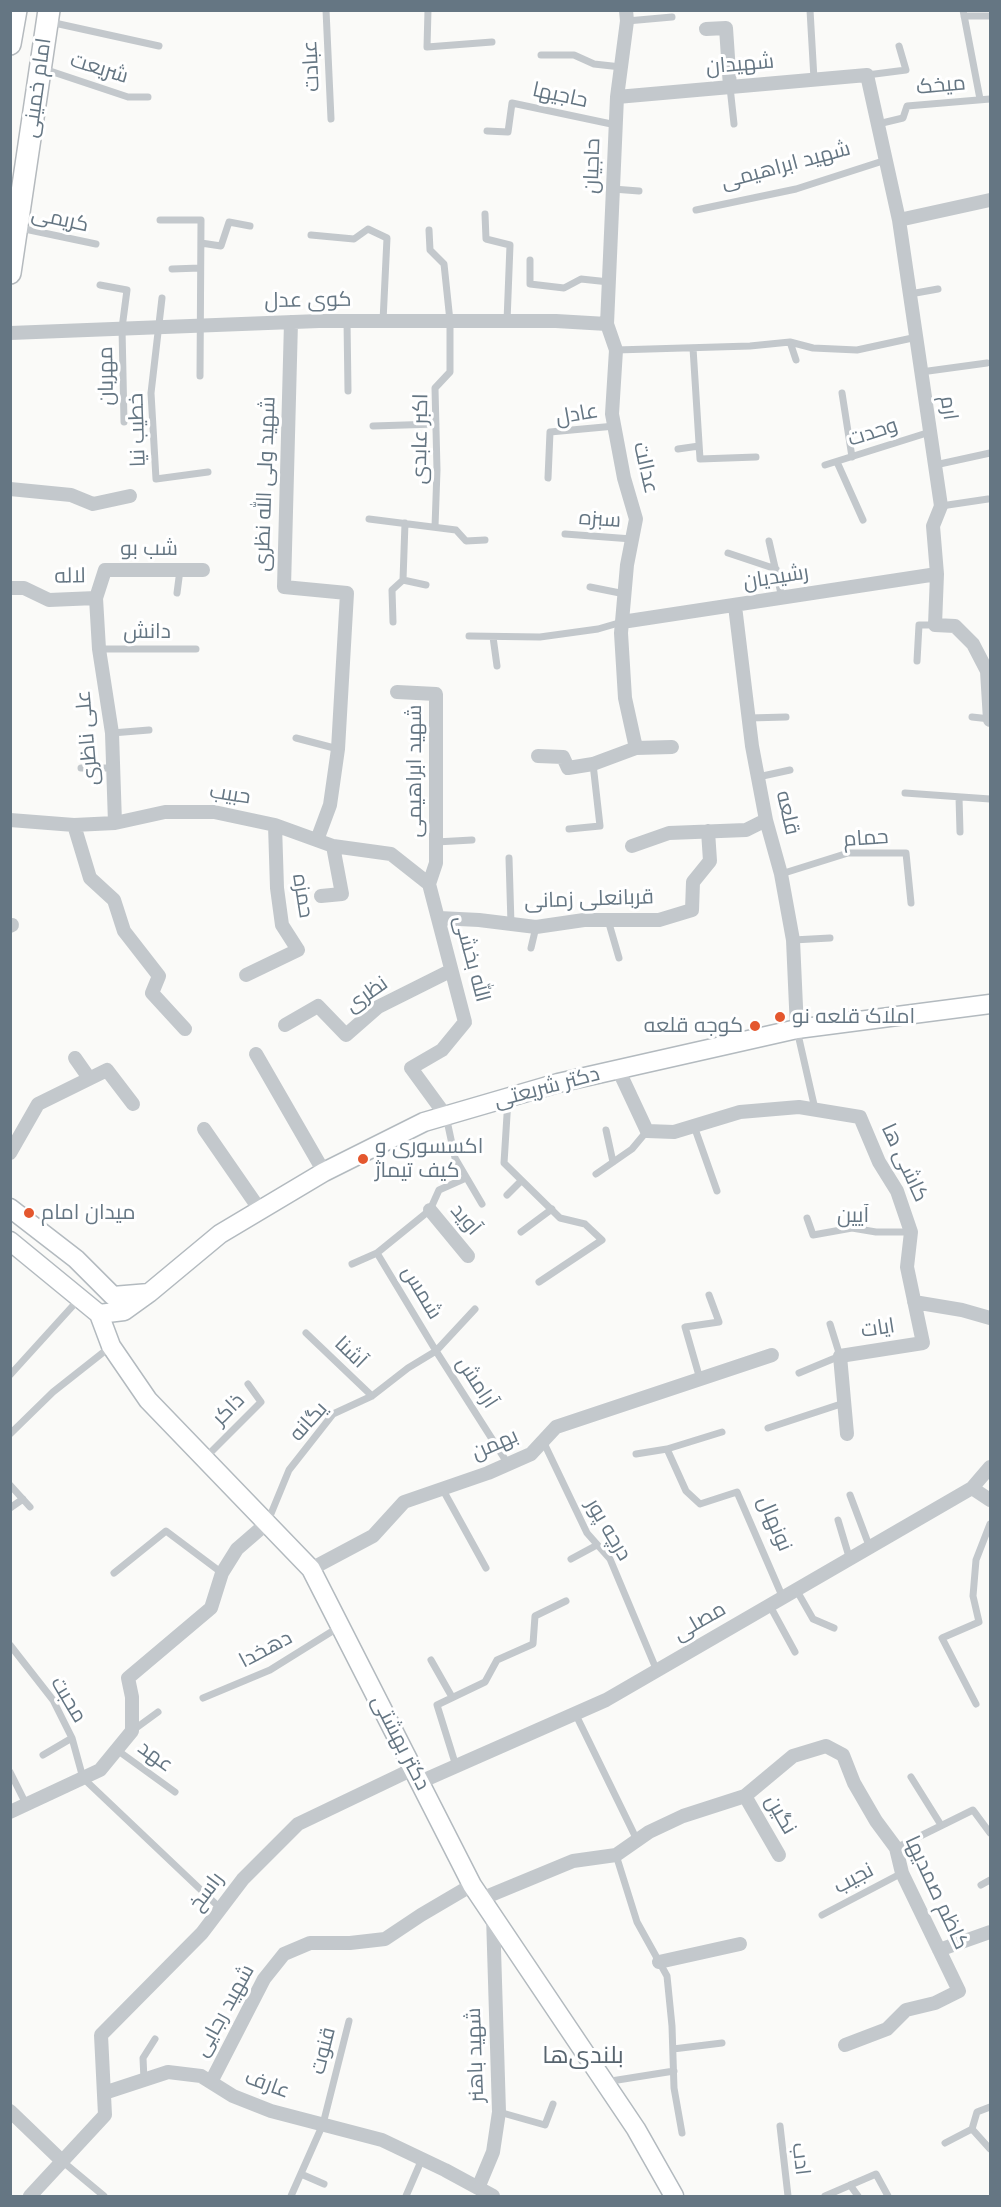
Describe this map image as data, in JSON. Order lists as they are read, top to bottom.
{
  "streets": {
    "main road": ["امام خمینی", "دکتر شریعتی", "دکتر بهشتی"],
    "street": [
      "شهیدان",
      "حاجیان",
      "شهید ابراهیمی",
      "کوی عدل",
      "ارم",
      "عدالت",
      "شهید ولی الله نظری",
      "شب بو",
      "لاله",
      "رشیدیان",
      "علی ناظری",
      "حبیب",
      "قلعه",
      "حمزه",
      "قربانعلی زمانی",
      "الله بخشی",
      "نظری",
      "کاشی ها",
      "آوید",
      "ایات",
      "بهمن",
      "مصلی",
      "نگین",
      "راسخ",
      "کاظم صمدیها",
      "شهید رجایی",
      "شهید باهنر",
      "عارف"
    ],
    "lane": [
      "عبادت",
      "شریعت",
      "میخک",
      "حاجیها",
      "کریمی",
      "مهربان",
      "عادل",
      "خطیب نیا",
      "وحدت",
      "اکبر عابدی",
      "سبزه",
      "دانش",
      "حمام",
      "آیین",
      "شمس",
      "آشنا",
      "آرامش",
      "ذاکر",
      "یگانه",
      "نونهال",
      "درچه پور",
      "دهخدا",
      "محبت",
      "عهد",
      "نجیب",
      "قنوت",
      "ادب"
    ]
  },
  "crossings": [
    ["شهیدان", "حاجیان"],
    ["شهیدان", "ارم"],
    ["شریعت", "امام خمینی"],
    ["میخک", "ارم"],
    ["امام خمینی", "کریمی"],
    ["حاجیها", "حاجیان"],
    ["حاجیان", "کوی عدل"],
    ["حاجیان", "عدالت"],
    ["شهید ابراهیمی", "ارم"],
    ["شهید ابراهیمی", "حبیب"],
    ["شهید ابراهیمی", "الله بخشی"],
    ["کوی عدل", "مهربان"],
    ["کوی عدل", "خطیب نیا"],
    ["کوی عدل", "اکبر عابدی"],
    ["کوی عدل", "عدالت"],
    ["کوی عدل", "شهید ولی الله نظری"],
    ["ارم", "وحدت"],
    ["ارم", "رشیدیان"],
    ["عادل", "عدالت"],
    ["عدالت", "سبزه"],
    ["عدالت", "رشیدیان"],
    ["شهید ولی الله نظری", "حبیب"],
    ["شب بو", "لاله"],
    ["شب بو", "دانش"],
    ["شب بو", "علی ناظری"],
    ["رشیدیان", "قلعه"],
    ["دانش", "علی ناظری"],
    ["علی ناظری", "حبیب"],
    ["حبیب", "حمزه"],
    ["حبیب", "الله بخشی"],
    ["قلعه", "حمام"],
    ["قلعه", "دکتر شریعتی"],
    ["قربانعلی زمانی", "الله بخشی"],
    ["الله بخشی", "نظری"],
    ["الله بخشی", "دکتر شریعتی"],
    ["دکتر شریعتی", "دکتر بهشتی"],
    ["کاشی ها", "آیین"],
    ["کاشی ها", "ایات"],
    ["آوید", "شمس"],
    ["شمس", "آرامش"],
    ["شمس", "یگانه"],
    ["آشنا", "یگانه"],
    ["آرامش", "یگانه"],
    ["آرامش", "بهمن"],
    ["ذاکر", "دکتر بهشتی"],
    ["یگانه", "دکتر بهشتی"],
    ["بهمن", "درچه پور"],
    ["بهمن", "دکتر بهشتی"],
    ["نونهال", "مصلی"],
    ["درچه پور", "مصلی"],
    ["مصلی", "دکتر بهشتی"],
    ["مصلی", "راسخ"],
    ["دهخدا", "دکتر بهشتی"],
    ["دکتر بهشتی", "راسخ"],
    ["دکتر بهشتی", "کاظم صمدیها"],
    ["دکتر بهشتی", "شهید رجایی"],
    ["دکتر بهشتی", "شهید باهنر"],
    ["نگین", "کاظم صمدیها"],
    ["نجیب", "کاظم صمدیها"],
    ["راسخ", "عارف"],
    ["کاظم صمدیها", "شهید رجایی"],
    ["شهید رجایی", "عارف"],
    ["قنوت", "عارف"],
    ["شهید باهنر", "عارف"]
  ],
  "districts": ["بلندی‌ها"],
  "places": [
    "املاک قلعه نو",
    "کوجه قلعه",
    "اکسسوری و کیف تیماژ",
    "میدان امام"
  ]
}
